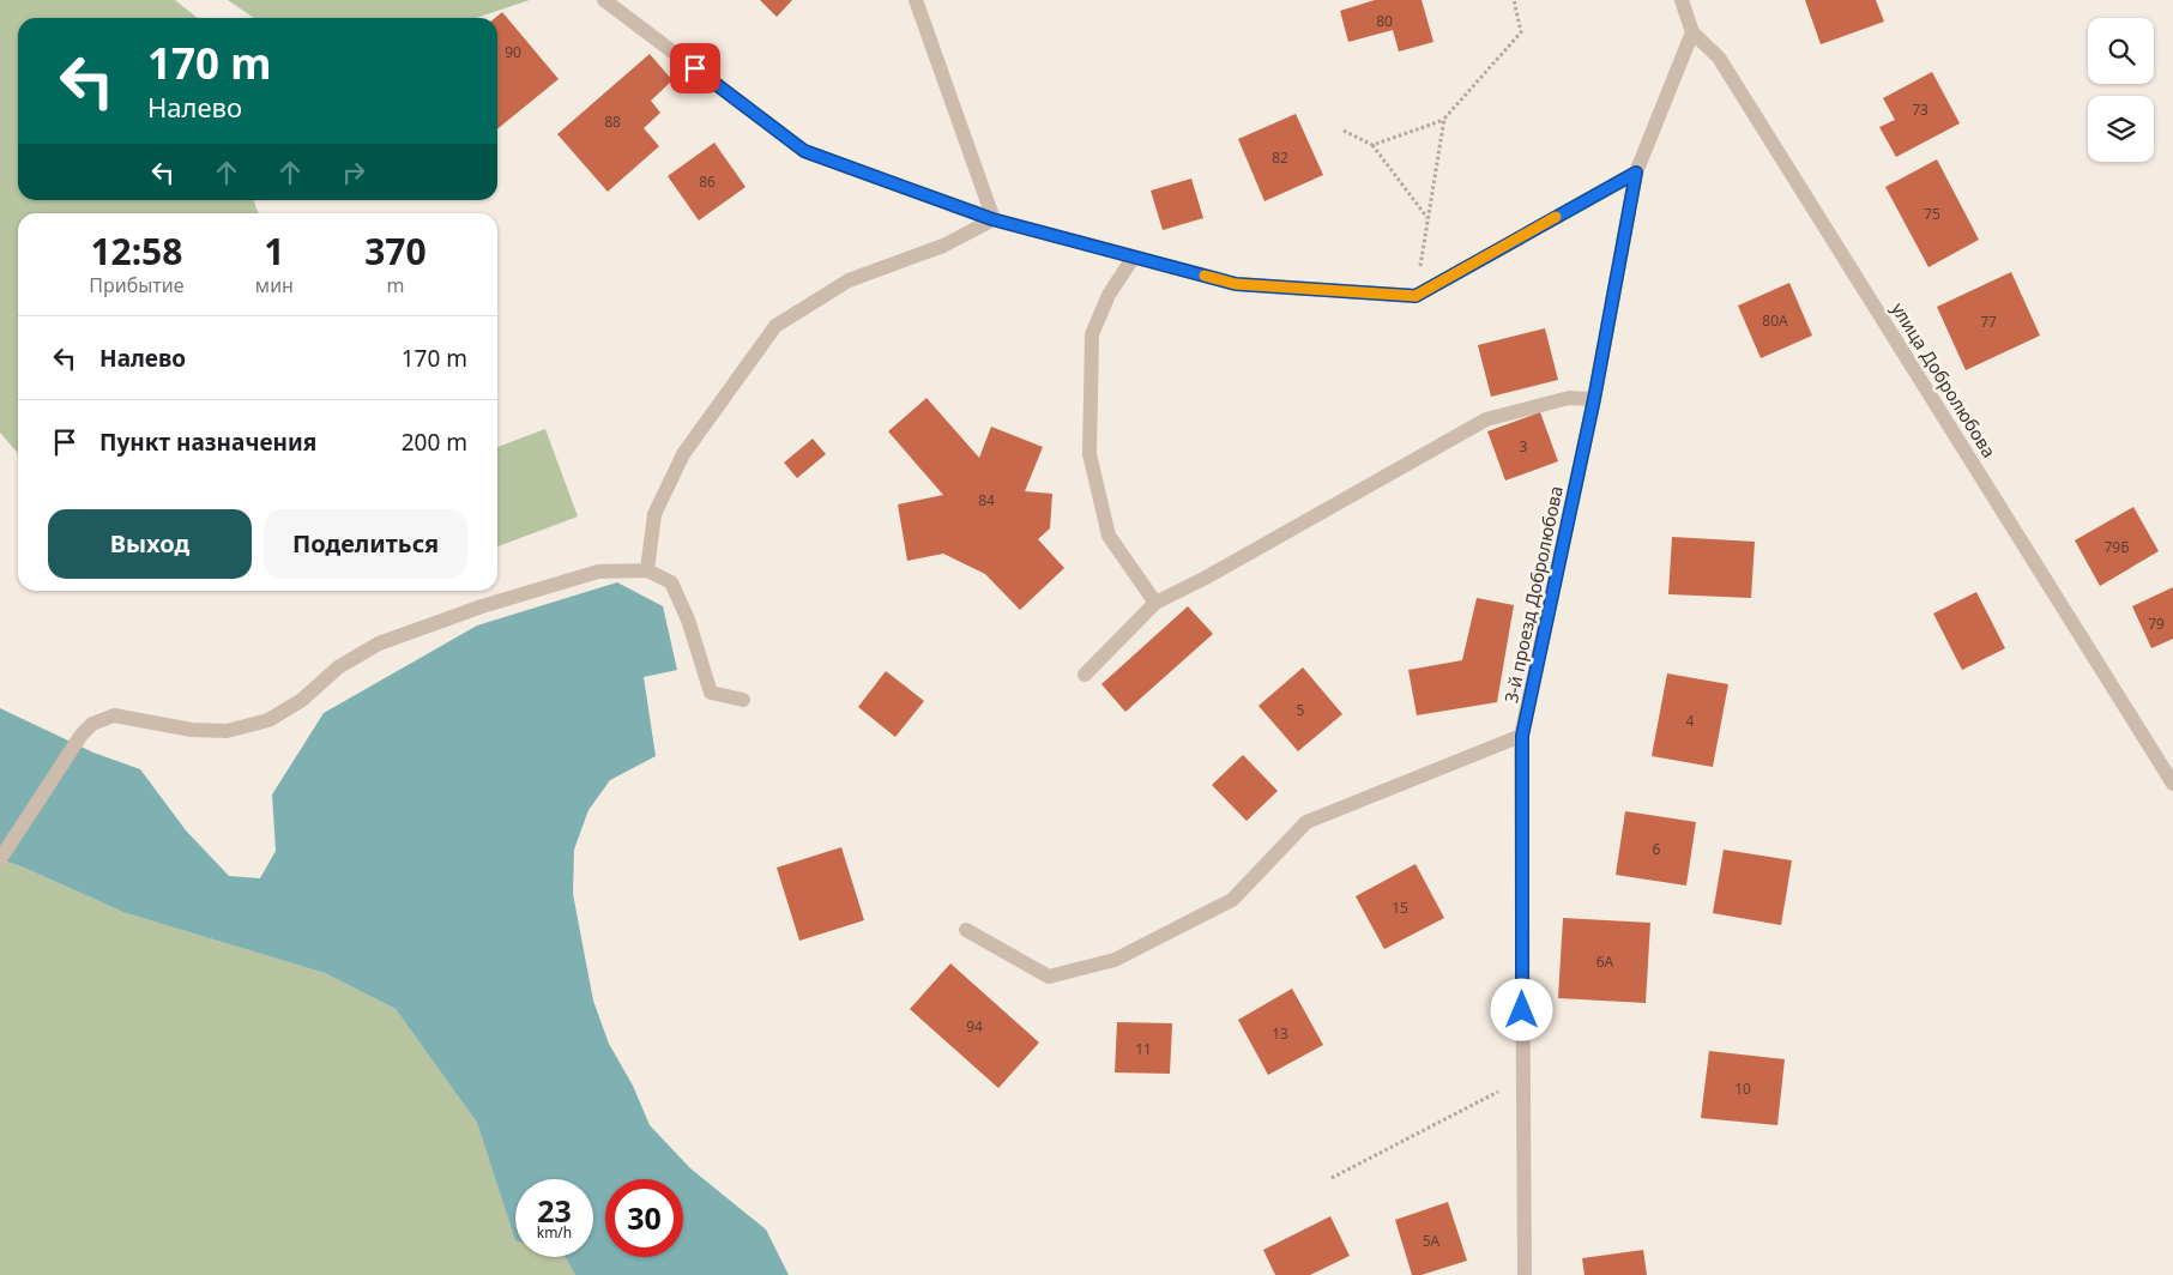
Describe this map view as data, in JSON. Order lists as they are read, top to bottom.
{
  "streets": {
    "street": ["улица Добролюбова", "3-й проезд Добролюбова"]
  },
  "crossings": [
    ["улица Добролюбова", "3-й проезд Добролюбова"]
  ],
  "house_numbers": [
    "80",
    "90",
    "73",
    "88",
    "82",
    "86",
    "75",
    "80А",
    "77",
    "3",
    "84",
    "79Б",
    "79",
    "5",
    "4",
    "6",
    "15",
    "6А",
    "94",
    "13",
    "11",
    "10",
    "5А"
  ],
  "page": {
    "turn": ["170 m", "Налево"],
    "eta": [
      "12:58",
      "Прибытие",
      "1",
      "мин",
      "370",
      "m"
    ],
    "list": [
      {
        "name": "Налево",
        "value": "170 m"
      },
      {
        "name": "Пункт назначения",
        "value": "200 m"
      }
    ],
    "buttons": ["Выход", "Поделиться"],
    "speed": "23 km/h",
    "limit": "30"
  }
}
